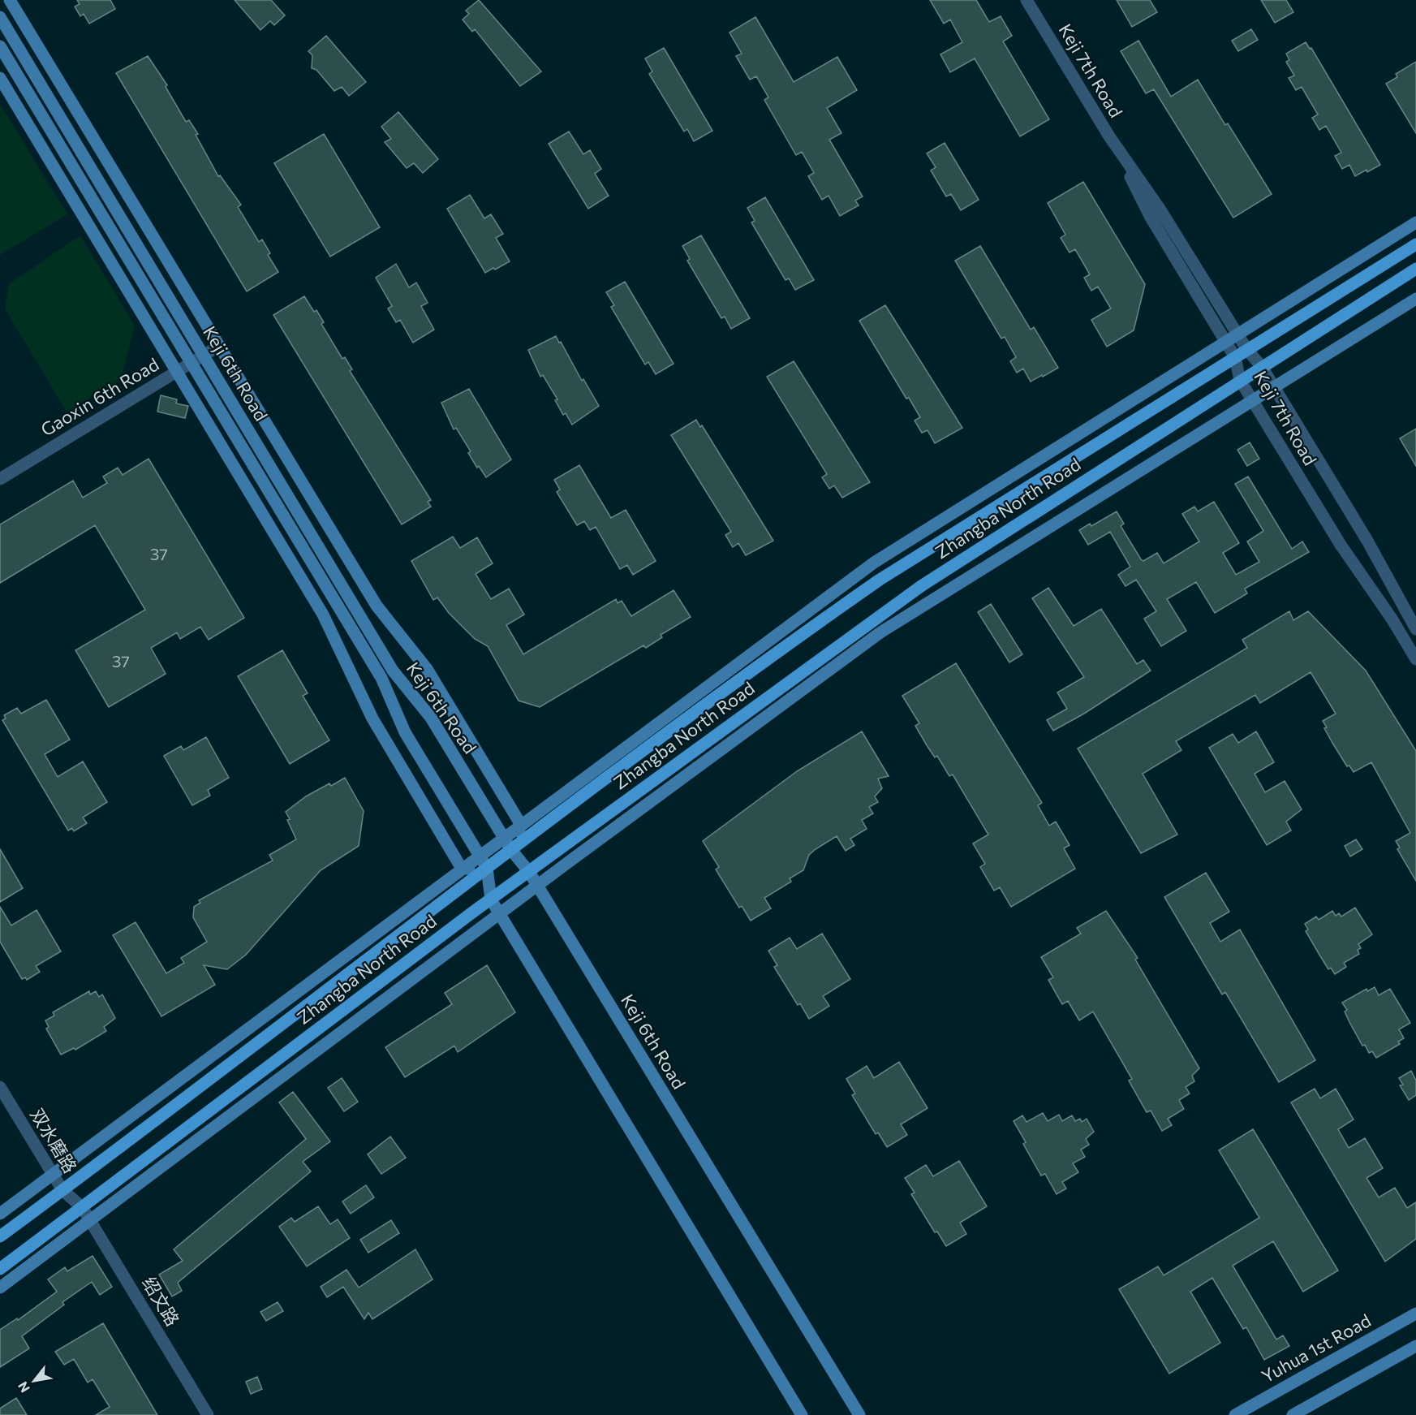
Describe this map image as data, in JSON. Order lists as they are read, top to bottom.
{
  "streets": {
    "main road": ["Keji 6th Road", "Zhangba North Road", "Yuhua 1st Road"],
    "street": [
      "Keji 7th Road",
      "Gaoxin 6th Road",
      "双水磨路",
      "绍文路"
    ]
  },
  "crossings": [
    ["Keji 7th Road", "Zhangba North Road"],
    ["Keji 6th Road", "Gaoxin 6th Road"],
    ["Keji 6th Road", "Zhangba North Road"],
    ["Zhangba North Road", "双水磨路"],
    ["Zhangba North Road", "绍文路"],
    ["双水磨路", "绍文路"]
  ],
  "house_numbers": ["37", "37"],
  "north": "bottom left"
}
